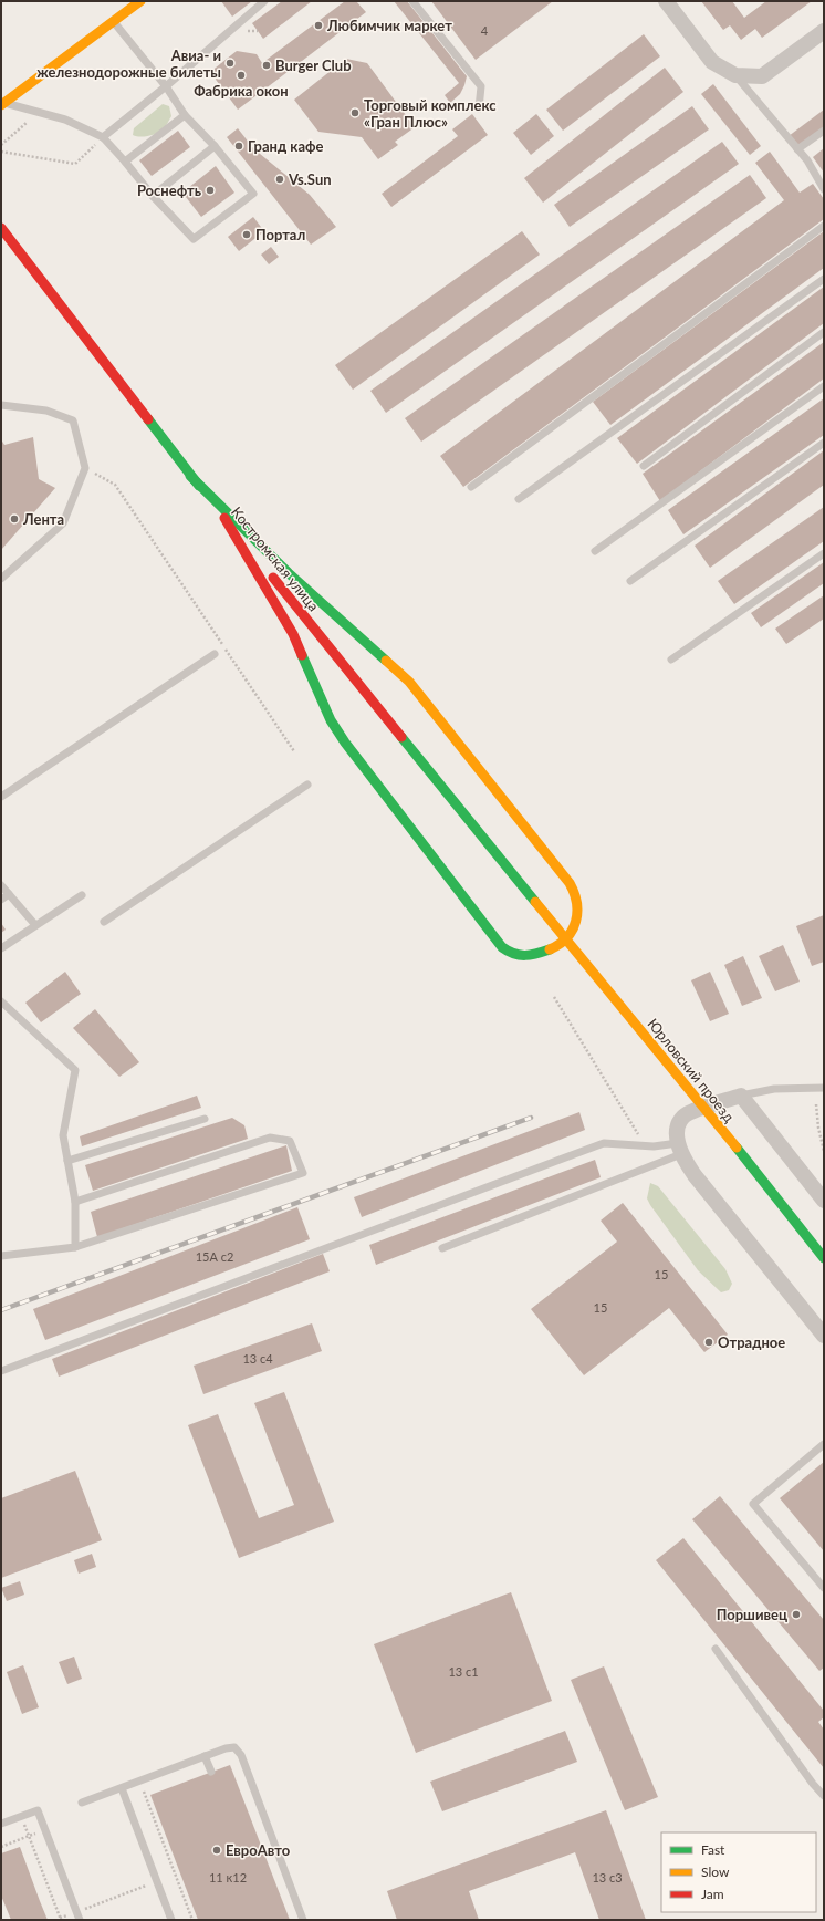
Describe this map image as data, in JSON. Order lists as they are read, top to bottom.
{
  "streets": {
    "main road": ["Костромская улица", "Юрловский проезд"]
  },
  "crossings": [
    ["Костромская улица", "Юрловский проезд"]
  ],
  "places": [
    "Любимчик маркет",
    "Авиа- и железнодорожные билеты",
    "Burger Club",
    "Фабрика окон",
    "Торговый комплекс «Гран Плюс»",
    "Гранд кафе",
    "Vs.Sun",
    "Роснефть",
    "Портал",
    "Лента",
    "Отрадное",
    "Поршивец",
    "ЕвроАвто"
  ],
  "house_numbers": [
    "4",
    "15А с2",
    "15",
    "15",
    "13 с4",
    "13 с1",
    "11 к12",
    "13 с3"
  ],
  "legend": ["Fast", "Slow", "Jam"]
}
